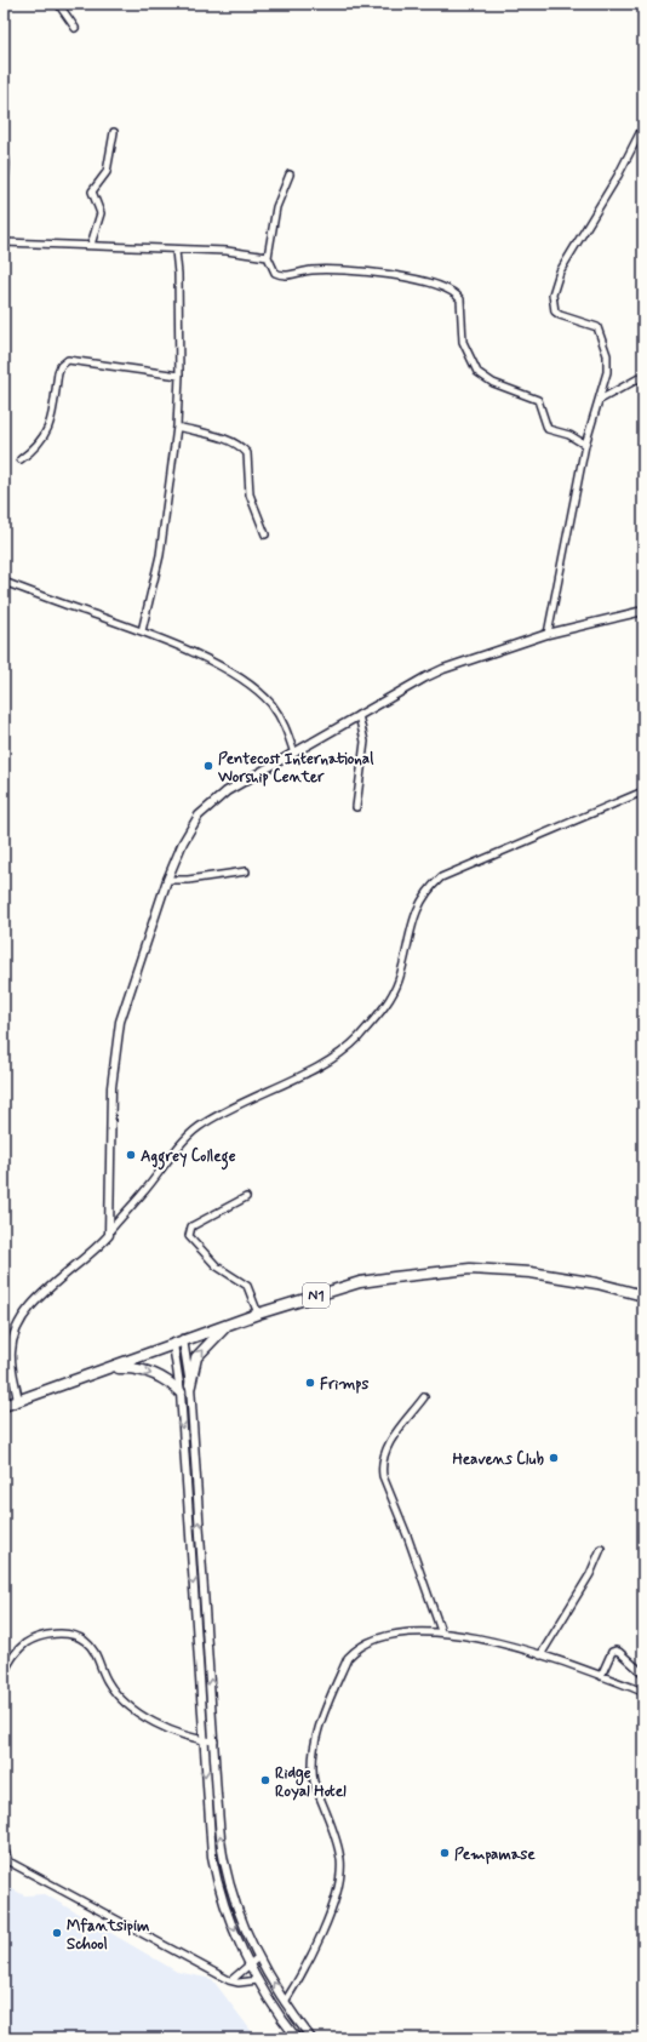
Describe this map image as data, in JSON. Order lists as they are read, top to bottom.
{
  "streets": {
    "highway": ["N1"]
  },
  "places": [
    "Pentecost International Worship Center",
    "Aggrey College",
    "Frimps",
    "Heavens Club",
    "Ridge Royal Hotel",
    "Pempamase",
    "Mfantsipim School"
  ]
}
